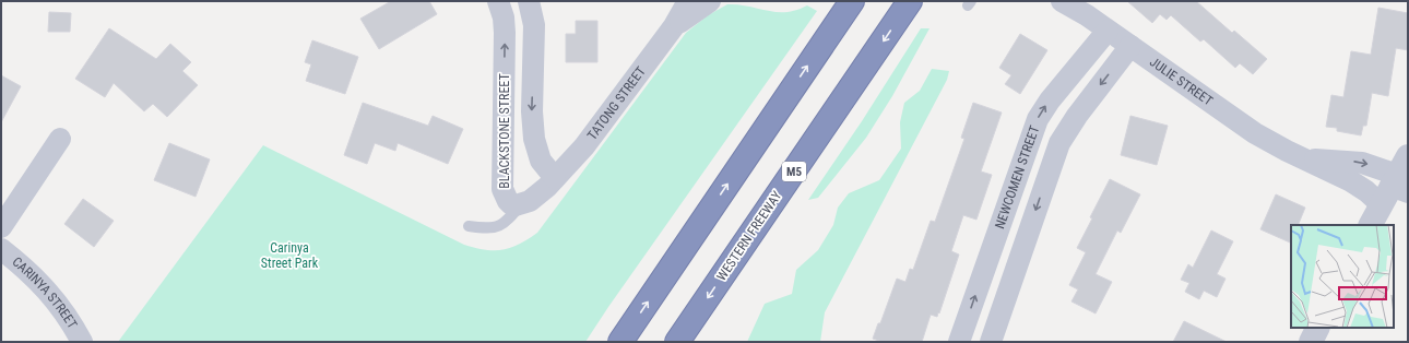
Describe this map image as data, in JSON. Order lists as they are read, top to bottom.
{
  "streets": {
    "highway": ["M5", "WESTERN FREEWAY"],
    "street": [
      "JULIE STREET",
      "TATONG STREET",
      "BLACKSTONE STREET",
      "NEWCOMEN STREET",
      "CARINYA STREET"
    ]
  },
  "crossings": [
    ["JULIE STREET", "NEWCOMEN STREET"],
    ["TATONG STREET", "BLACKSTONE STREET"]
  ],
  "parks": ["Carinya Street Park"]
}
